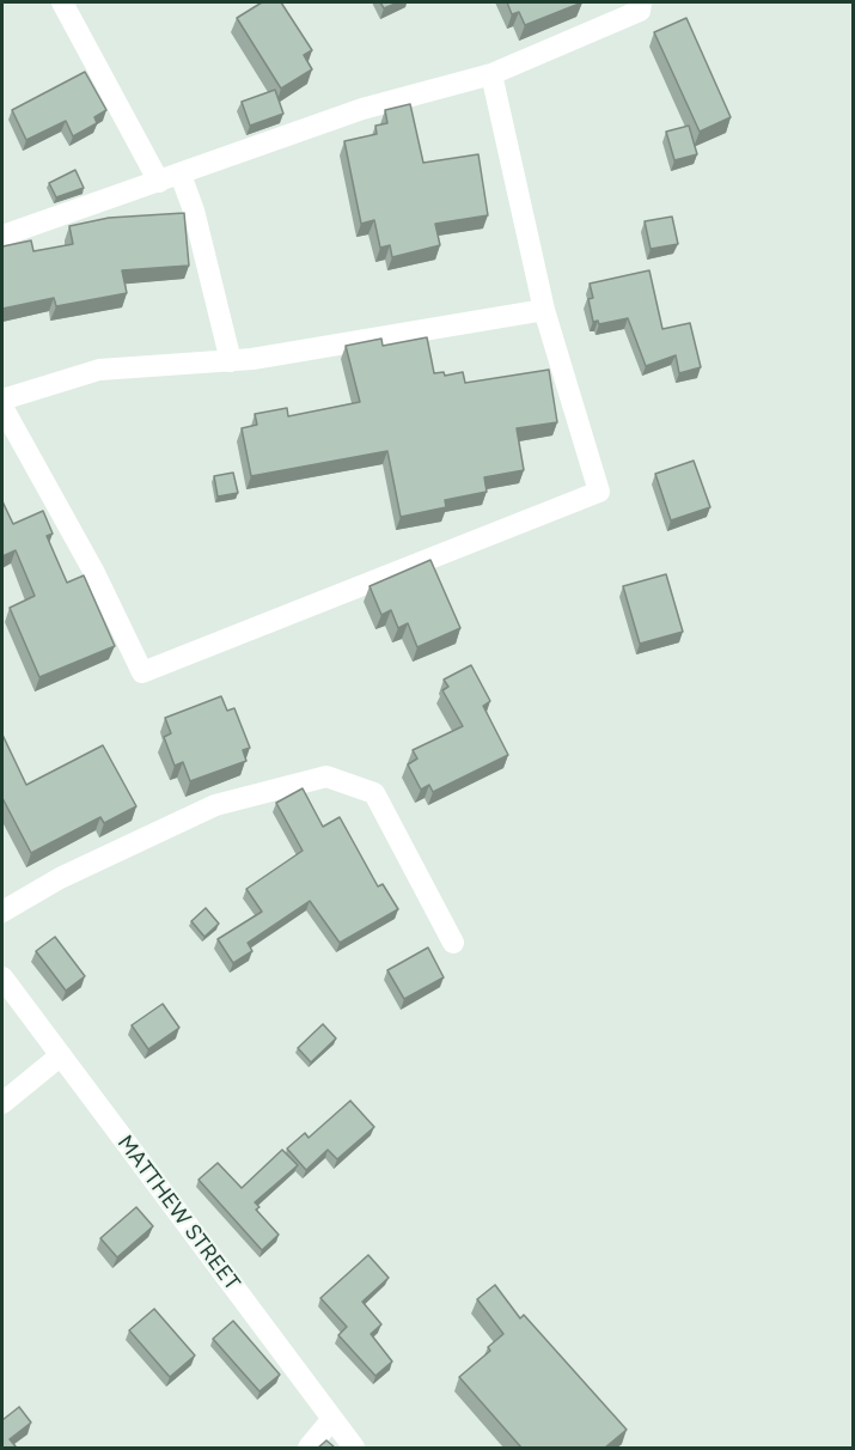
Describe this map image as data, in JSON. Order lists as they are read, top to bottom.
{
  "streets": {
    "street": ["MATTHEW STREET"]
  }
}
